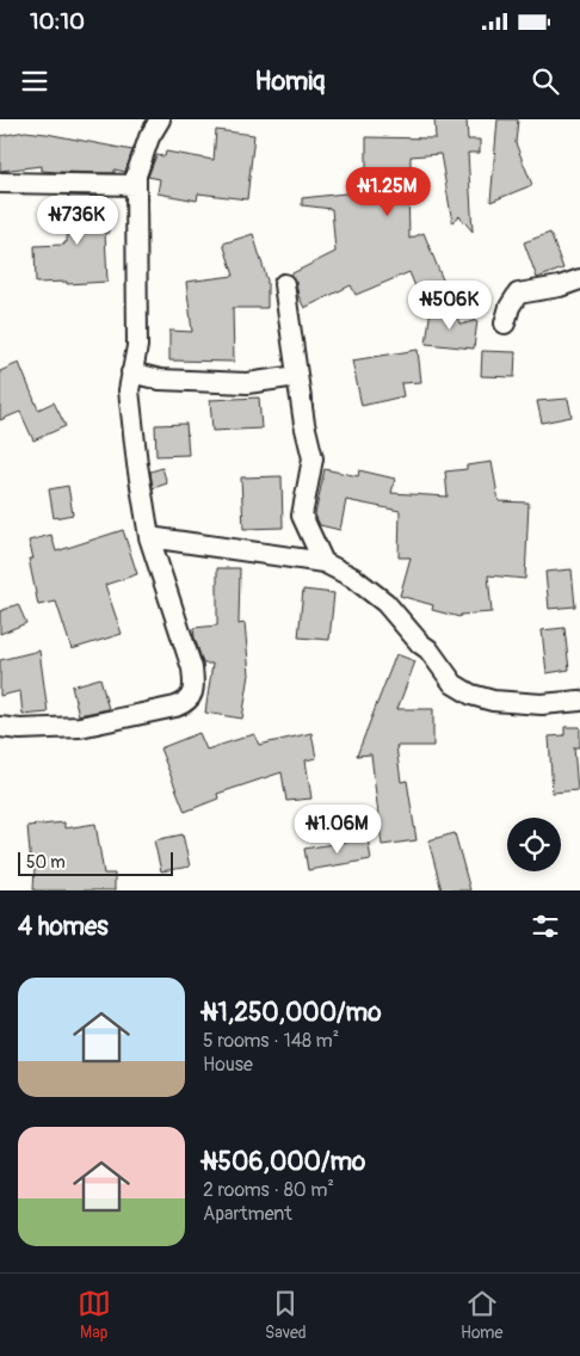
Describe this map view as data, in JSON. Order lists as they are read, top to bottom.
{
  "scale_bar": "50 m",
  "page": {
    "status": "10:10",
    "header": "Homiq",
    "price": [
      "₦1.25M",
      "₦736K",
      "₦506K",
      "₦1.06M"
    ],
    "scale": "50 m",
    "heading": "4 homes",
    "list": [
      {
        "name": "₦1,250,000/mo",
        "note": "5 rooms · 148 m² · House"
      },
      {
        "name": "₦506,000/mo",
        "note": "2 rooms · 80 m² · Apartment"
      }
    ],
    "tabs": ["Map", "Saved", "Home"]
  }
}
